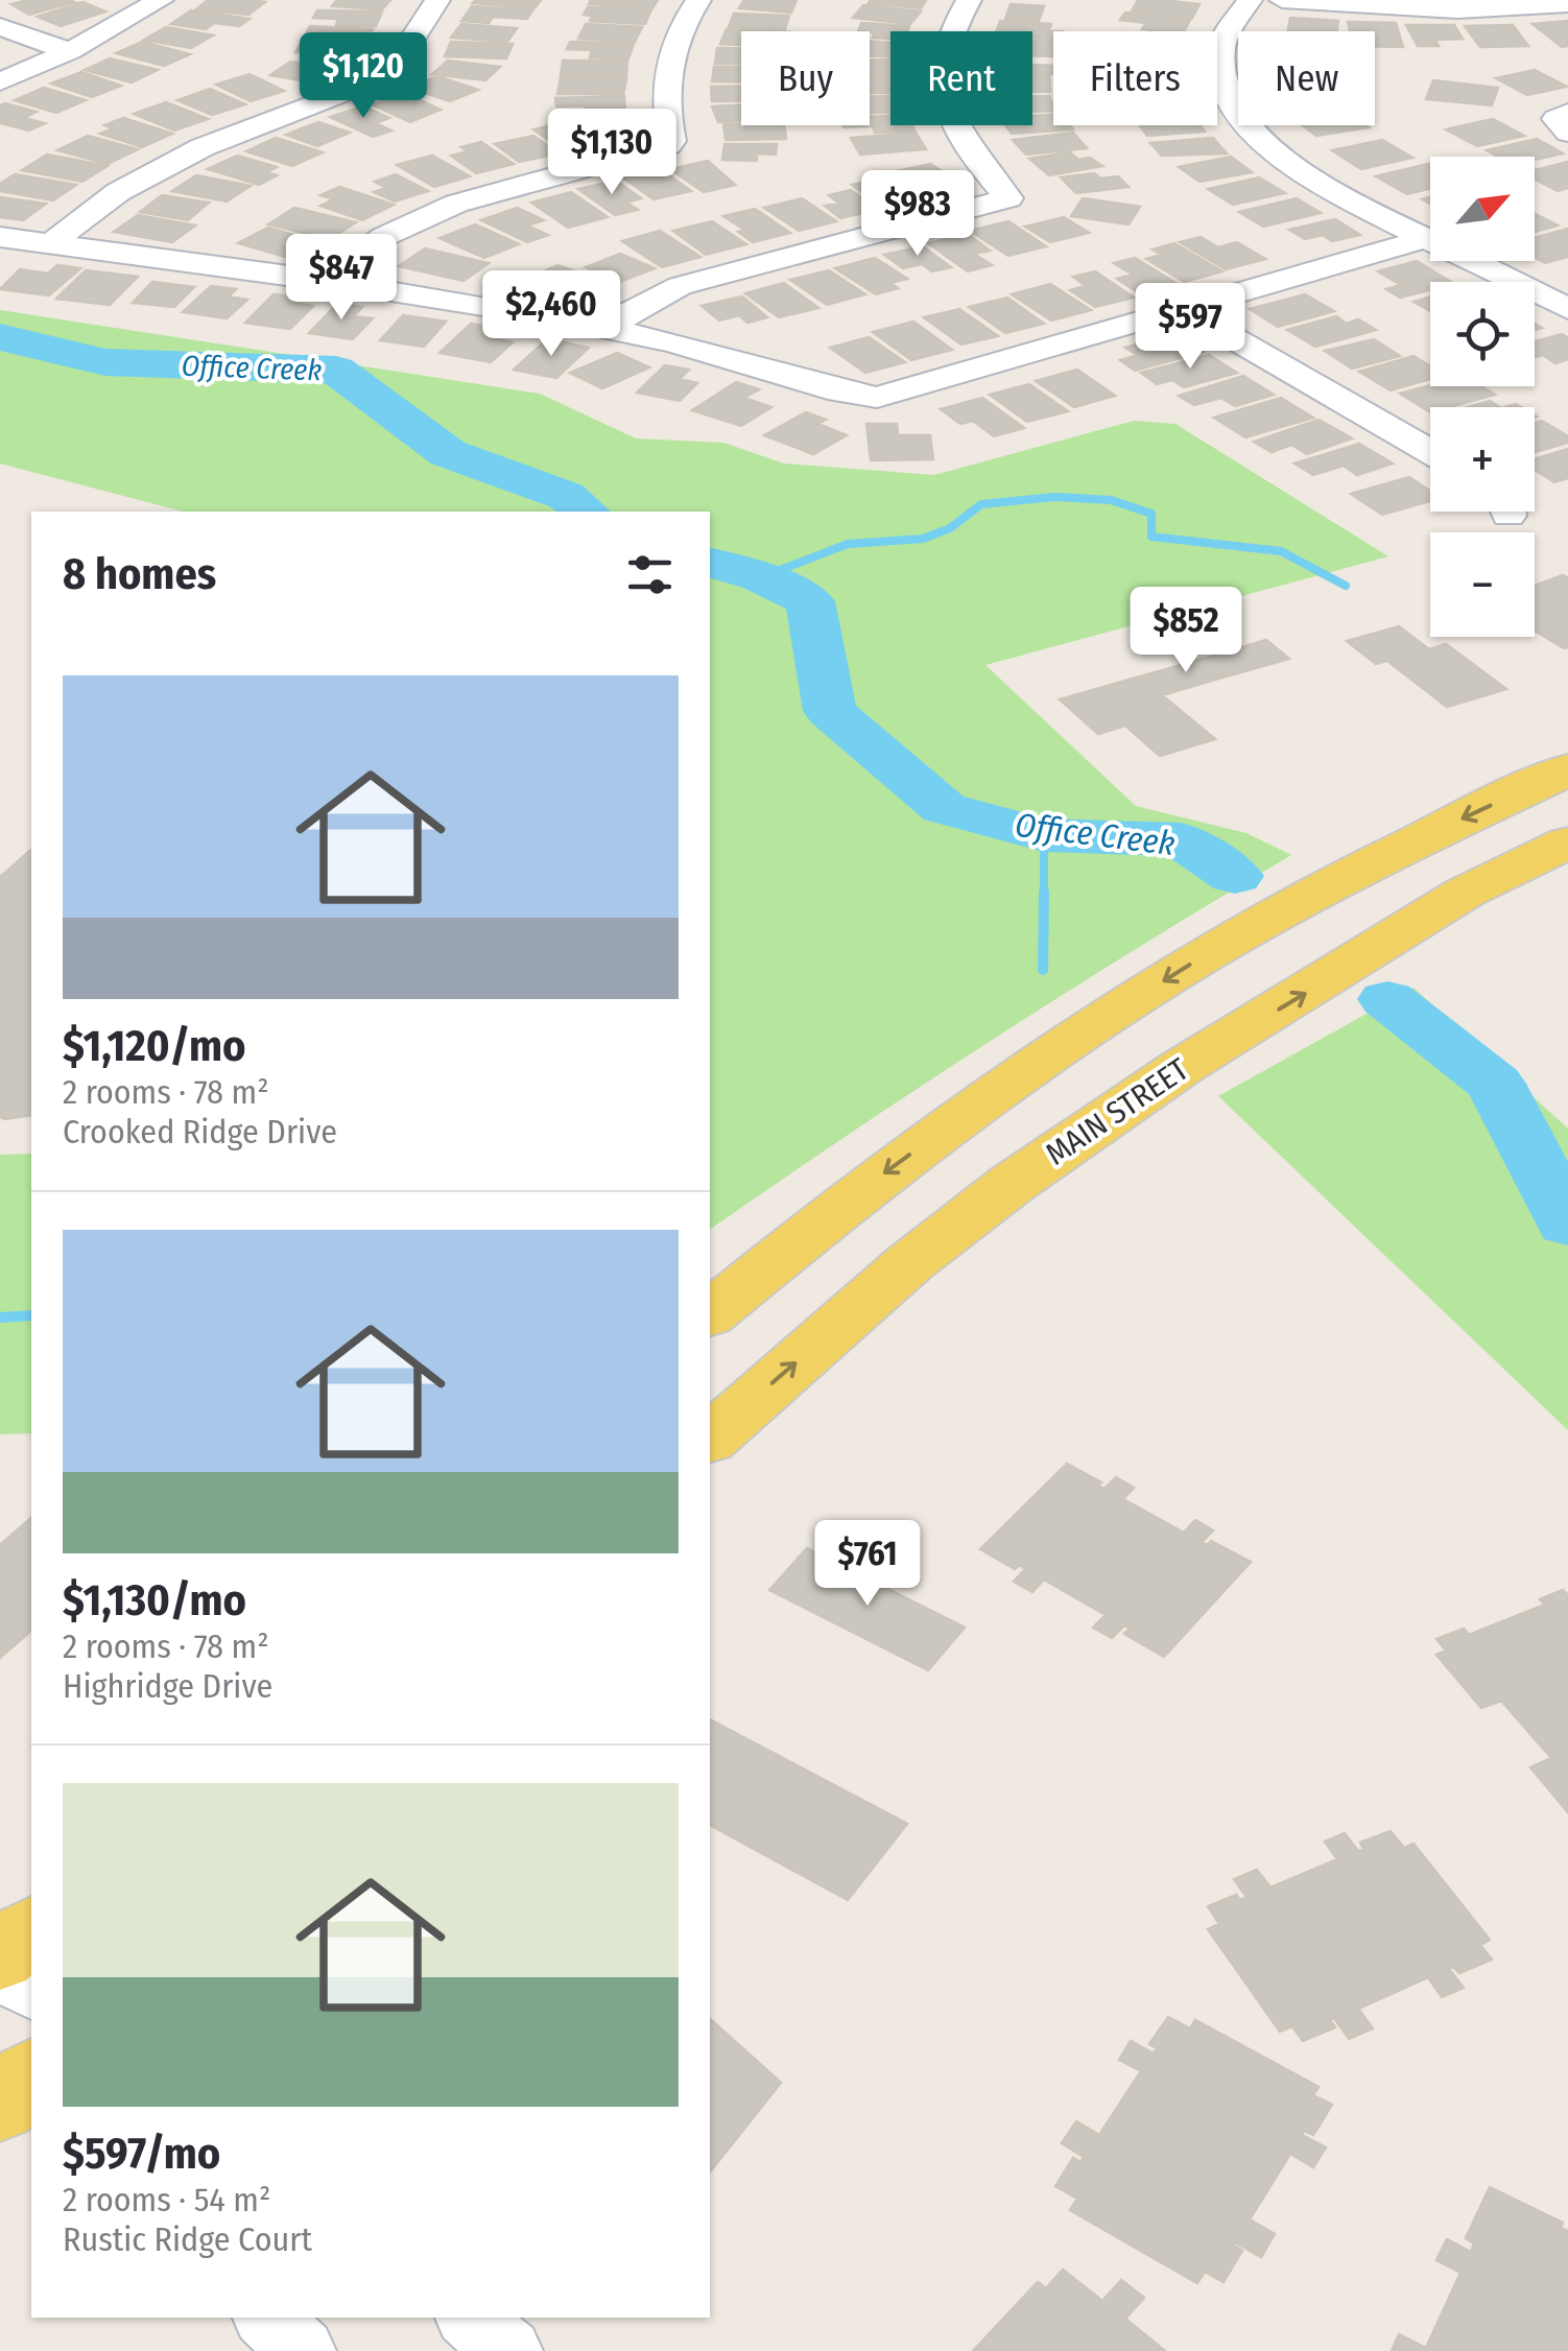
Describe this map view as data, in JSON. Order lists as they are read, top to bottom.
{
  "streets": {
    "main road": ["MAIN STREET"]
  },
  "water": ["Office Creek"],
  "north": "top right",
  "page": {
    "chip": [
      "Buy",
      "Rent",
      "Filters",
      "New"
    ],
    "price": [
      "$1,120",
      "$1,130",
      "$983",
      "$847",
      "$2,460",
      "$597",
      "$852",
      "$761"
    ],
    "map_buttons": ["+", "−"],
    "heading": "8 homes",
    "list": [
      {
        "name": "$1,120/mo",
        "note": "2 rooms · 78 m² · Crooked Ridge Drive"
      },
      {
        "name": "$1,130/mo",
        "note": "2 rooms · 78 m² · Highridge Drive"
      },
      {
        "name": "$597/mo",
        "note": "2 rooms · 54 m² · Rustic Ridge Court"
      }
    ]
  }
}
